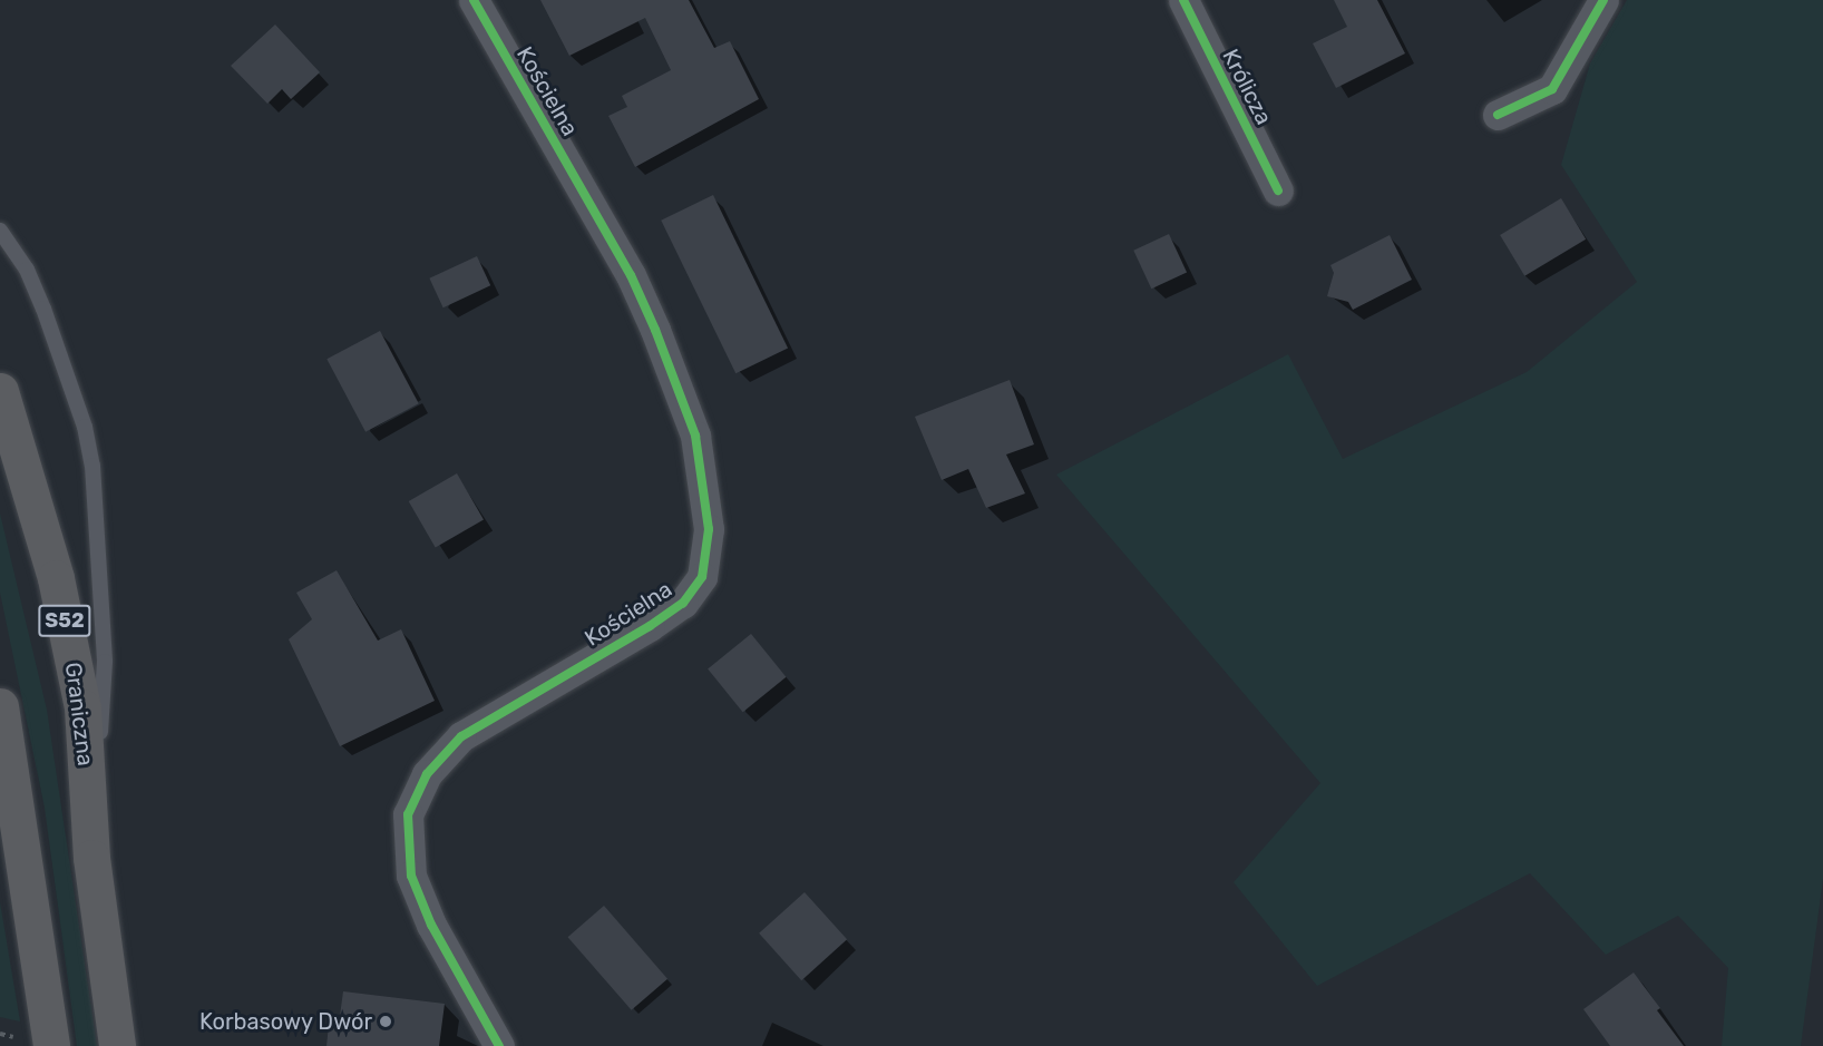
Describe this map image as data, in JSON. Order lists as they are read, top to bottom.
{
  "streets": {
    "highway": ["S52", "Graniczna"],
    "street": ["Królicza", "Kościelna"]
  },
  "places": ["Korbasowy Dwór"]
}
